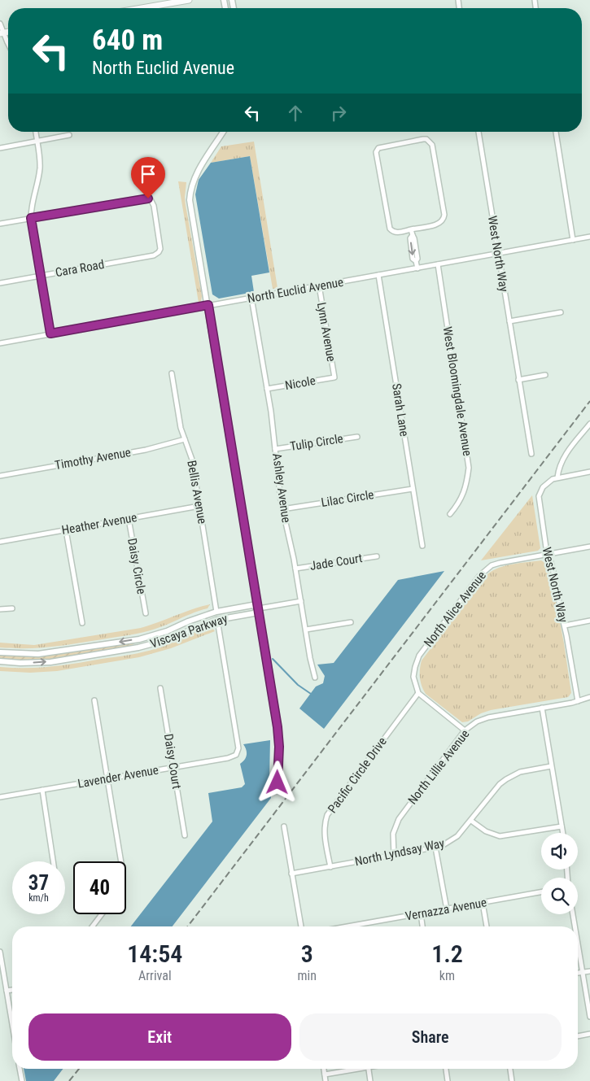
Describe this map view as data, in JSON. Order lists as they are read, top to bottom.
{
  "streets": {
    "street": [
      "West North Way",
      "Cara Road",
      "North Euclid Avenue",
      "Lynn Avenue",
      "Nicole",
      "West Bloomingdale Avenue",
      "Sarah Lane",
      "Tulip Circle",
      "Timothy Avenue",
      "Ashley Avenue",
      "Bellis Avenue",
      "Lilac Circle",
      "Heather Avenue",
      "Jade Court",
      "Daisy Circle",
      "North Alice Avenue",
      "Viscaya Parkway",
      "Daisy Court",
      "North Lillie Avenue",
      "Pacific Circle Drive",
      "Lavender Avenue",
      "North Lyndsay Way",
      "Vernazza Avenue"
    ]
  },
  "crossings": [
    ["West North Way", "North Euclid Avenue"],
    ["West North Way", "North Alice Avenue"],
    ["West North Way", "North Lillie Avenue"],
    ["North Euclid Avenue", "Lynn Avenue"],
    ["North Euclid Avenue", "West Bloomingdale Avenue"],
    ["North Euclid Avenue", "Sarah Lane"],
    ["North Euclid Avenue", "Ashley Avenue"],
    ["Lynn Avenue", "Nicole"],
    ["Nicole", "Ashley Avenue"],
    ["Sarah Lane", "Lilac Circle"],
    ["Tulip Circle", "Ashley Avenue"],
    ["Timothy Avenue", "Bellis Avenue"],
    ["Ashley Avenue", "Lilac Circle"],
    ["Ashley Avenue", "Jade Court"],
    ["Bellis Avenue", "Heather Avenue"],
    ["Bellis Avenue", "Viscaya Parkway"],
    ["Heather Avenue", "Daisy Circle"],
    ["North Alice Avenue", "Pacific Circle Drive"],
    ["Viscaya Parkway", "Lavender Avenue"],
    ["Daisy Court", "Lavender Avenue"],
    ["North Lillie Avenue", "North Lyndsay Way"],
    ["Pacific Circle Drive", "North Lyndsay Way"]
  ],
  "page": {
    "turn": ["640 m", "North Euclid Avenue"],
    "speed": "37 km/h",
    "limit": "40",
    "eta": [
      "14:54",
      "Arrival",
      "3",
      "min",
      "1.2",
      "km"
    ],
    "buttons": ["Exit", "Share"]
  }
}
